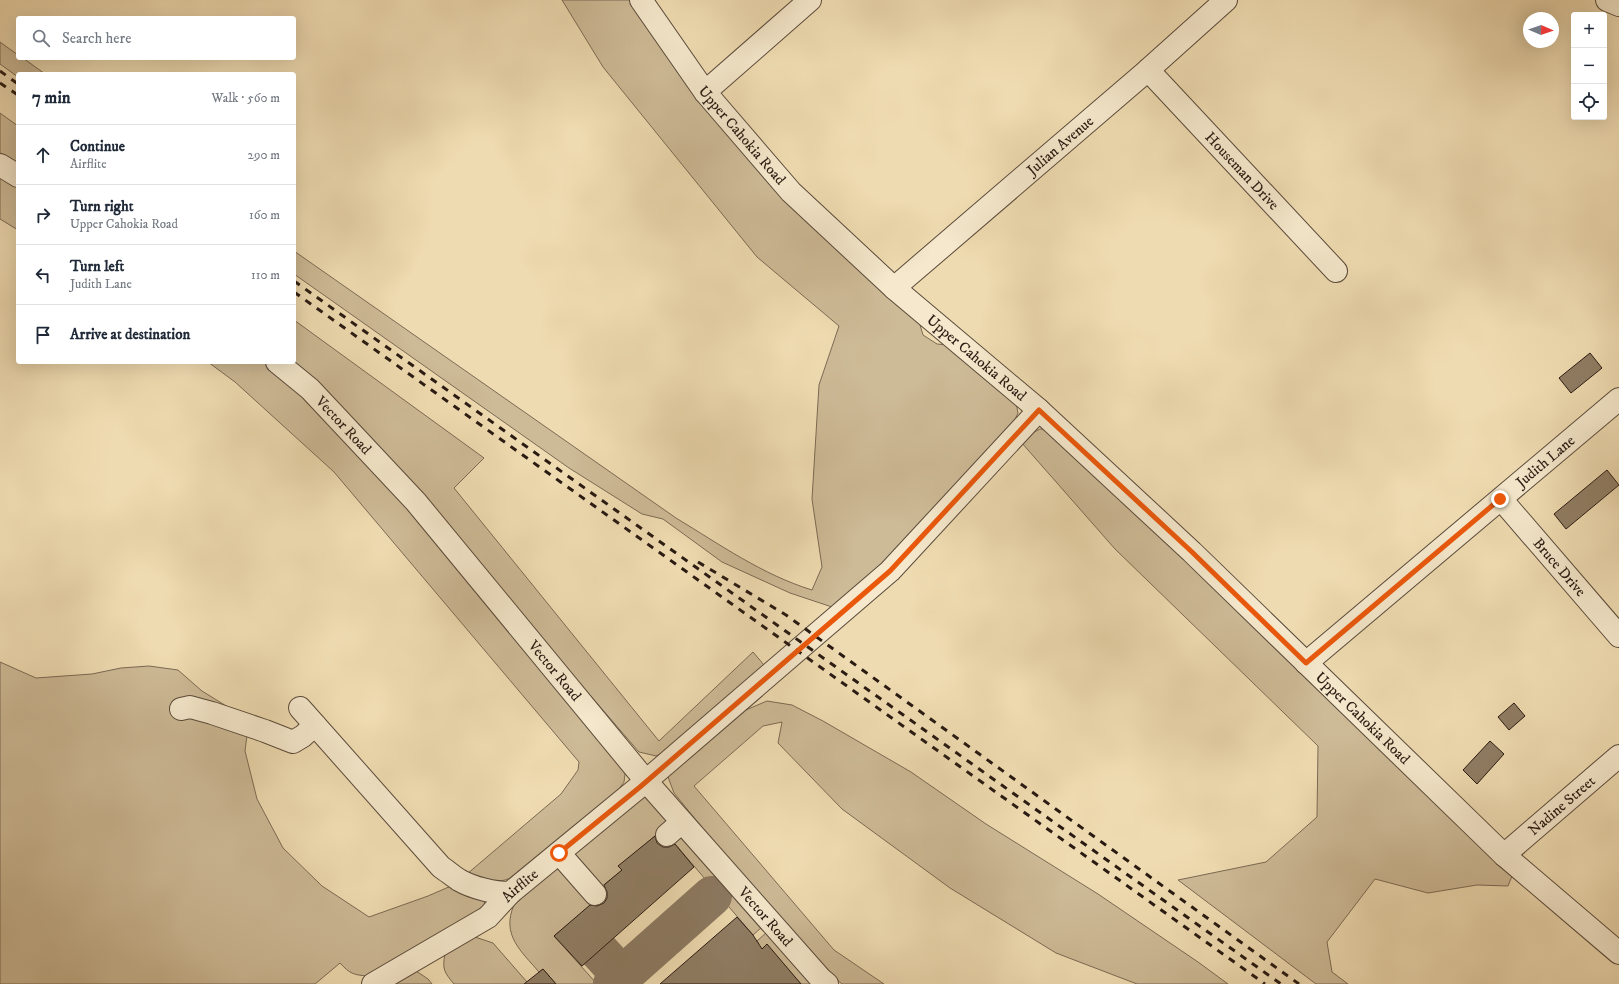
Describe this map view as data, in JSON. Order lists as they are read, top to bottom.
{
  "streets": {
    "street": [
      "Upper Cahokia Road",
      "Julian Avenue",
      "Houseman Drive",
      "Vector Road",
      "Judith Lane",
      "Bruce Drive",
      "Nadine Street",
      "Airflite"
    ]
  },
  "crossings": [
    ["Upper Cahokia Road", "Julian Avenue"],
    ["Upper Cahokia Road", "Judith Lane"],
    ["Upper Cahokia Road", "Nadine Street"],
    ["Upper Cahokia Road", "Airflite"],
    ["Julian Avenue", "Houseman Drive"],
    ["Vector Road", "Airflite"],
    ["Judith Lane", "Bruce Drive"]
  ],
  "north": "right",
  "page": {
    "map_buttons": ["+", "−"],
    "search": "Search here",
    "heading": ["7 min", "Walk · 560 m"],
    "list": [
      ["Continue", "Airflite", "290 m"],
      ["Turn right", "Upper Cahokia Road", "160 m"],
      ["Turn left", "Judith Lane", "110 m"],
      "Arrive at destination"
    ]
  }
}
